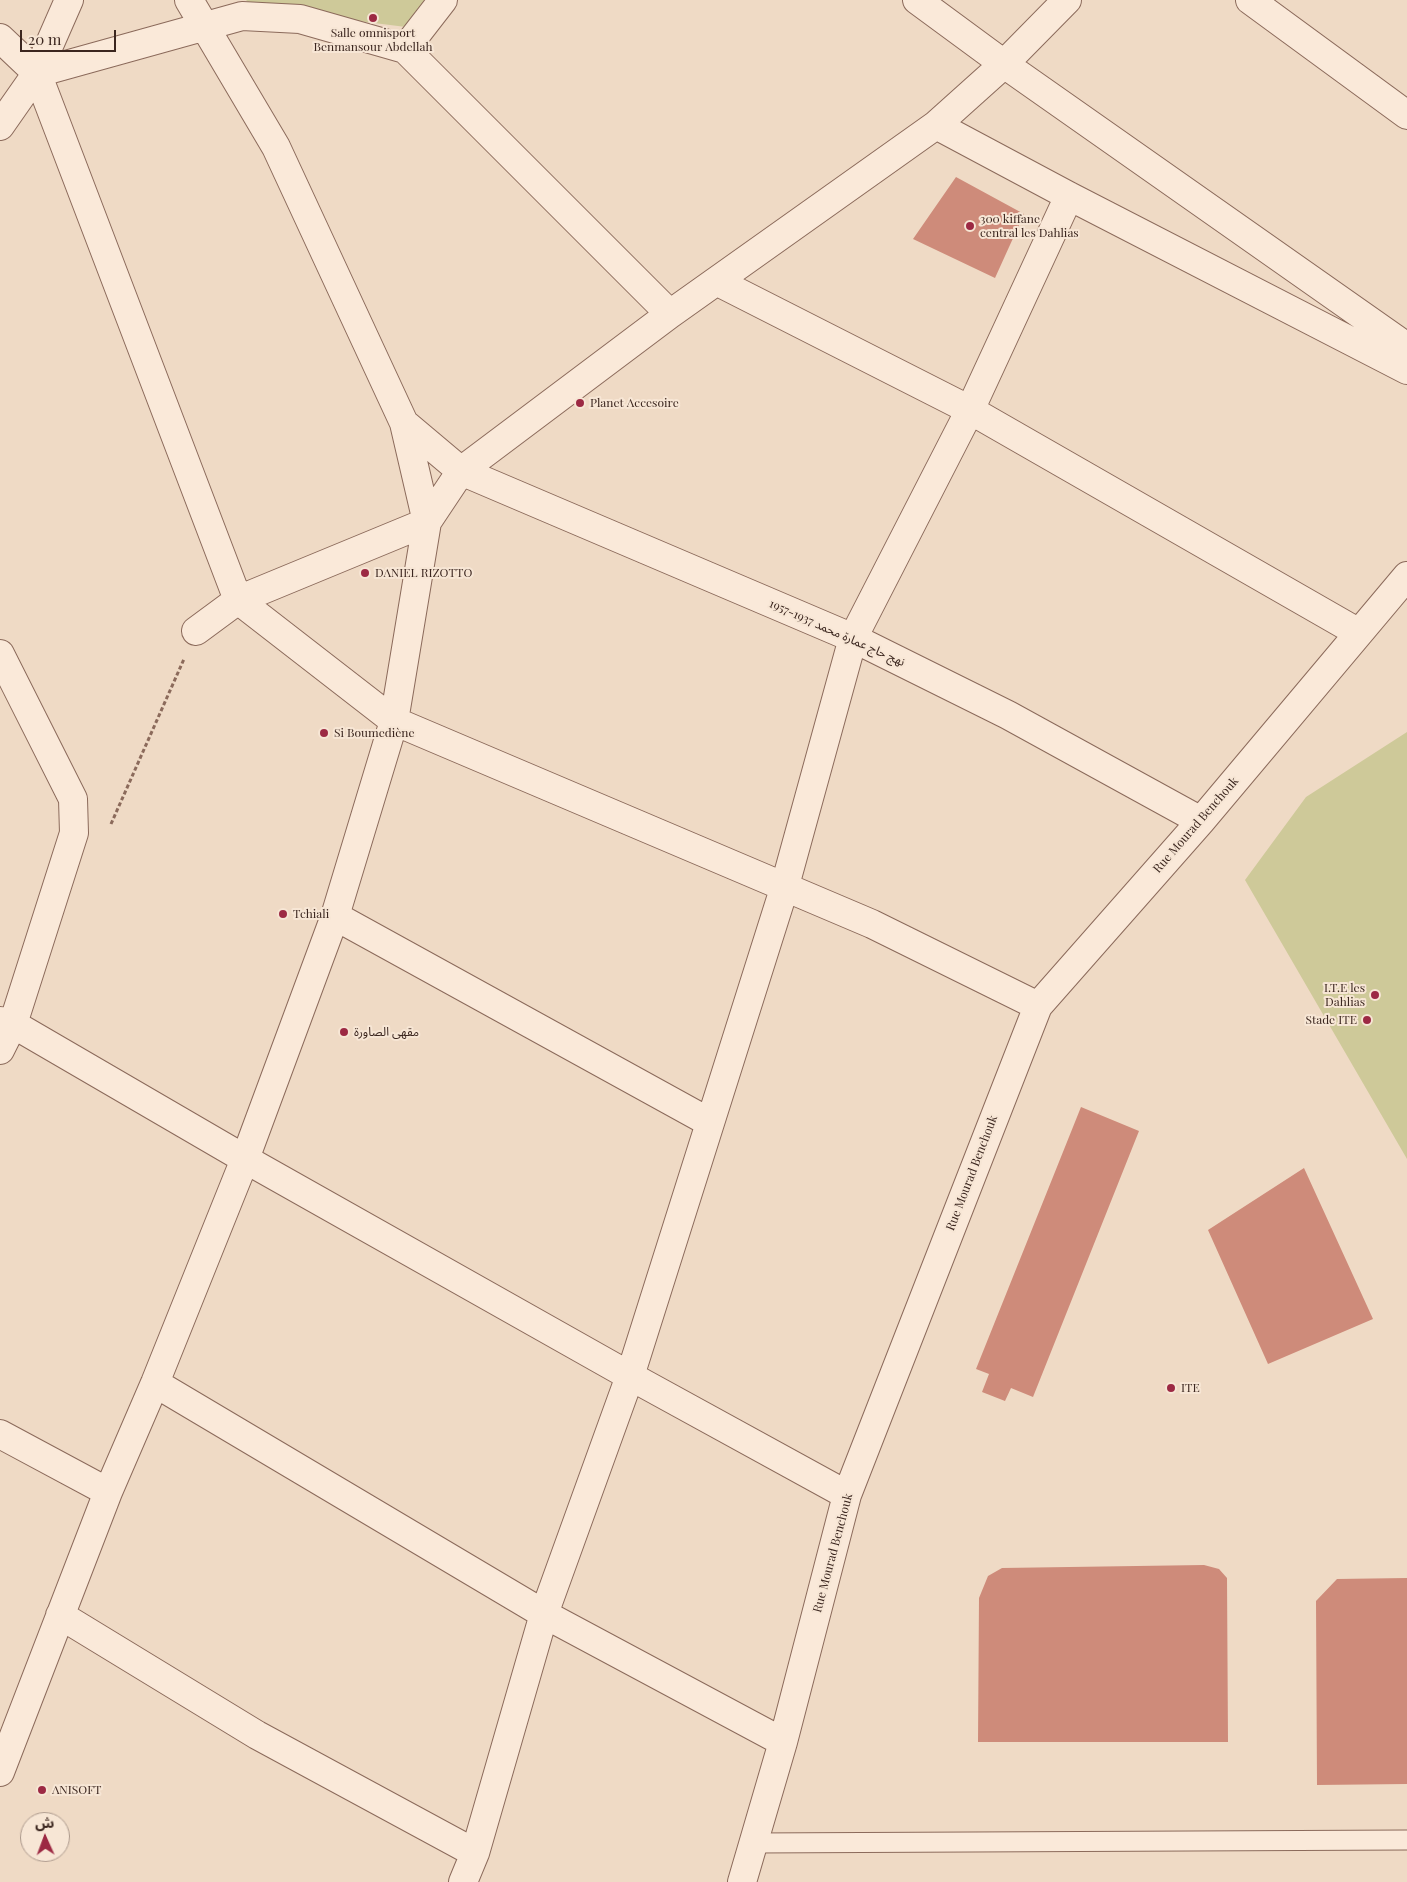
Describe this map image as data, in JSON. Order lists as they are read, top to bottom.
{
  "streets": {
    "street": ["نهج حاج عمارة محمد 1937-1957", "Rue Mourad Benchouk"]
  },
  "crossings": [
    ["نهج حاج عمارة محمد 1937-1957", "Rue Mourad Benchouk"]
  ],
  "places": [
    "Salle omnisport Benmansour Abdellah",
    "300 kiffane central les Dahlias",
    "Planet Accesoire",
    "DANIEL RIZOTTO",
    "Si Boumediène",
    "Tchiali",
    "I.T.E les Dahlias",
    "Stade ITE",
    "مقهى الصاورة",
    "ITE",
    "ANISOFT"
  ],
  "scale_bar": "20 m",
  "north": "top"
}
